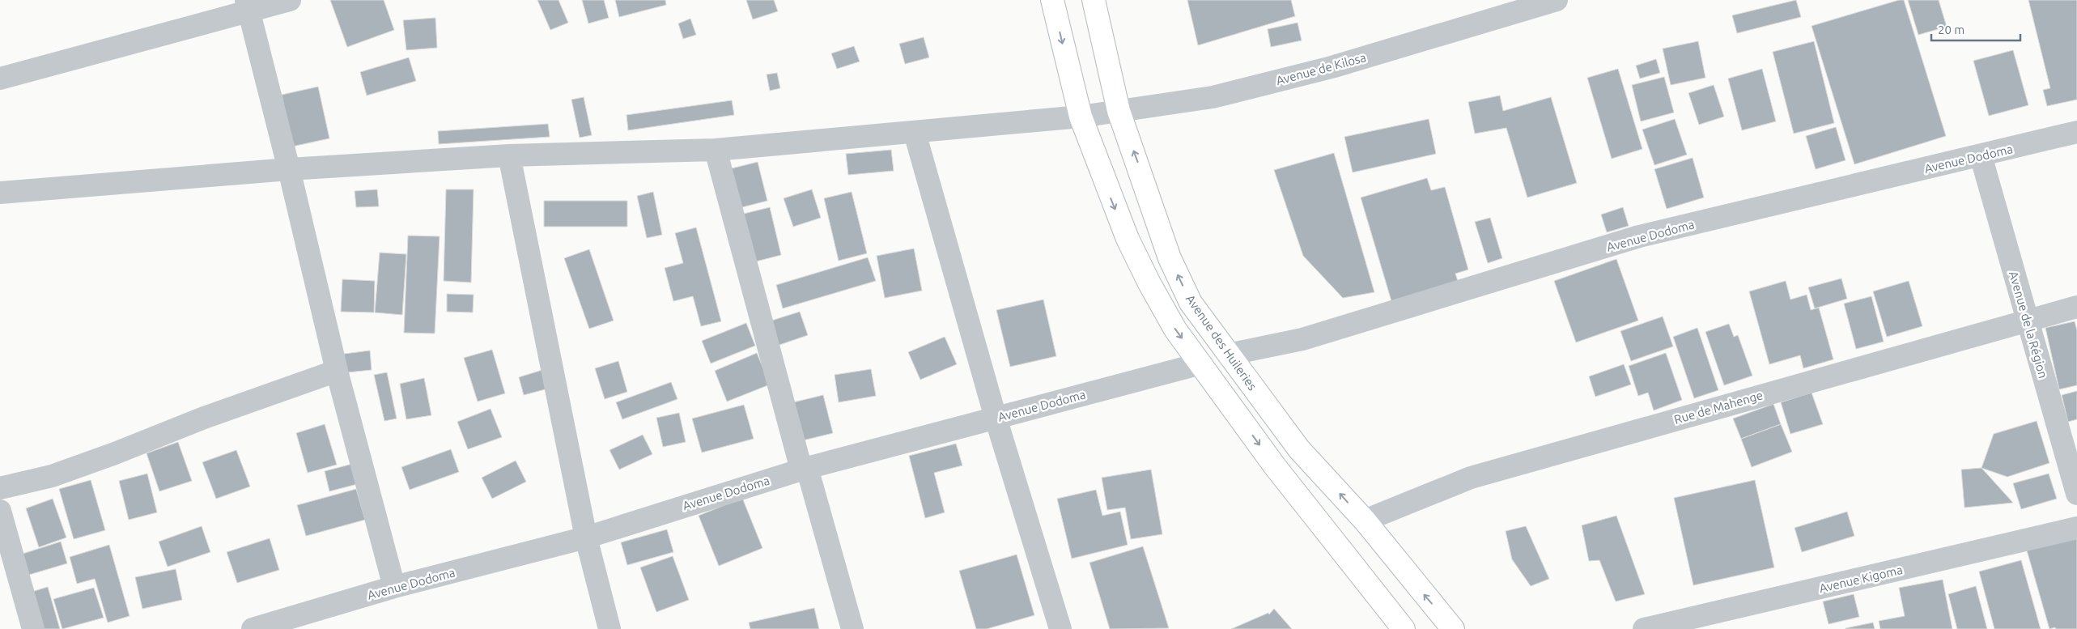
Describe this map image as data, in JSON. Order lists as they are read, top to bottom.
{
  "streets": {
    "main road": ["Avenue des Huileries"],
    "street": [
      "Avenue de Kilosa",
      "Avenue Dodoma",
      "Avenue de la Région",
      "Rue de Mahenge",
      "Avenue Kigoma"
    ]
  },
  "crossings": [
    ["Avenue de Kilosa", "Avenue des Huileries"],
    ["Avenue Dodoma", "Avenue de la Région"],
    ["Avenue Dodoma", "Avenue des Huileries"],
    ["Avenue de la Région", "Rue de Mahenge"],
    ["Avenue des Huileries", "Rue de Mahenge"]
  ],
  "scale_bar": "20 m"
}
